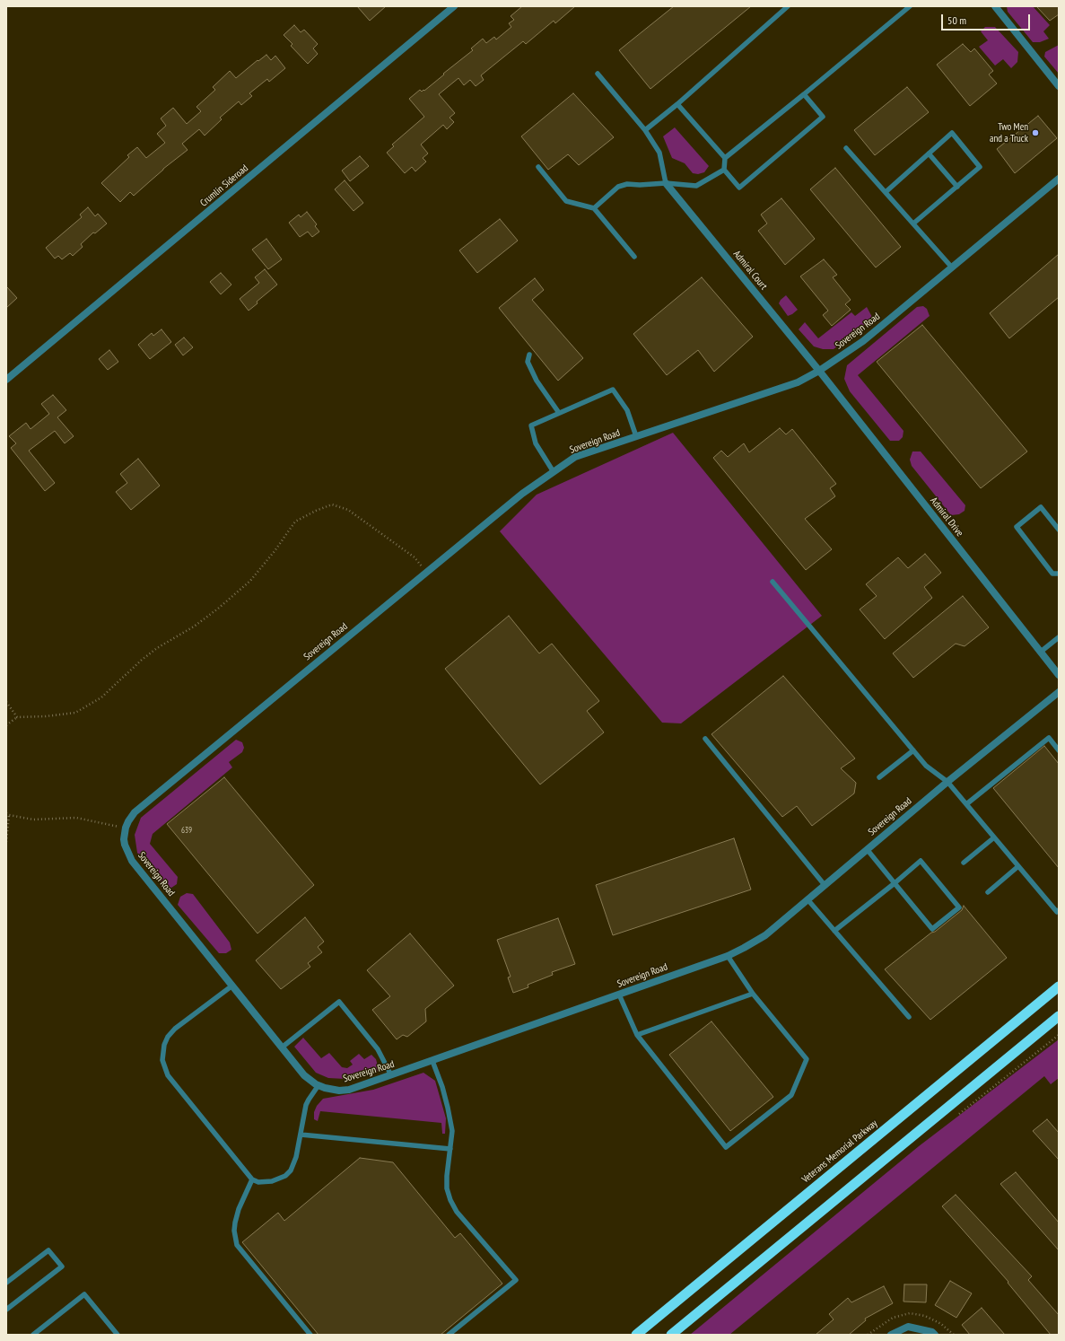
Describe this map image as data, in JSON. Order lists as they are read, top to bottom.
{
  "streets": {
    "highway": ["Veterans Memorial Parkway"],
    "street": [
      "Crumlin Sideroad",
      "Admiral Court",
      "Sovereign Road",
      "Admiral Drive"
    ]
  },
  "crossings": [
    ["Admiral Court", "Sovereign Road"],
    ["Admiral Court", "Admiral Drive"],
    ["Sovereign Road", "Admiral Drive"]
  ],
  "places": ["Two Men and a Truck"],
  "house_numbers": ["639"],
  "scale_bar": "50 m"
}
